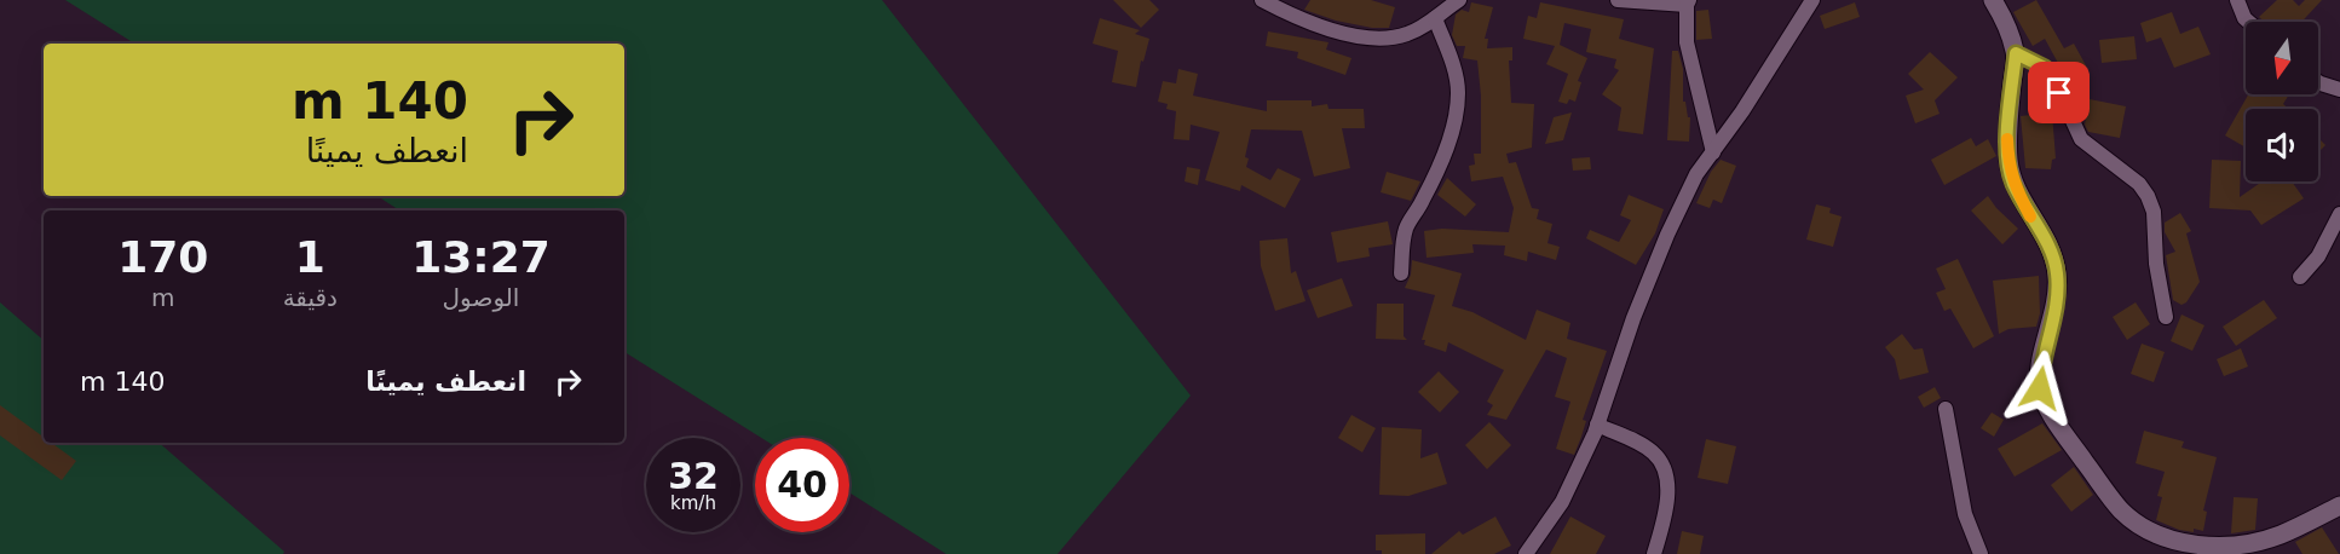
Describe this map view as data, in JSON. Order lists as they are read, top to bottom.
{
  "north": "bottom",
  "page": {
    "turn": ["140 m", "انعطف يمينًا"],
    "eta": [
      "13:27",
      "الوصول",
      "1",
      "دقيقة",
      "170",
      "m"
    ],
    "list": [
      {
        "name": "انعطف يمينًا",
        "value": "140 m"
      }
    ],
    "speed": "32 km/h",
    "limit": "40"
  }
}
